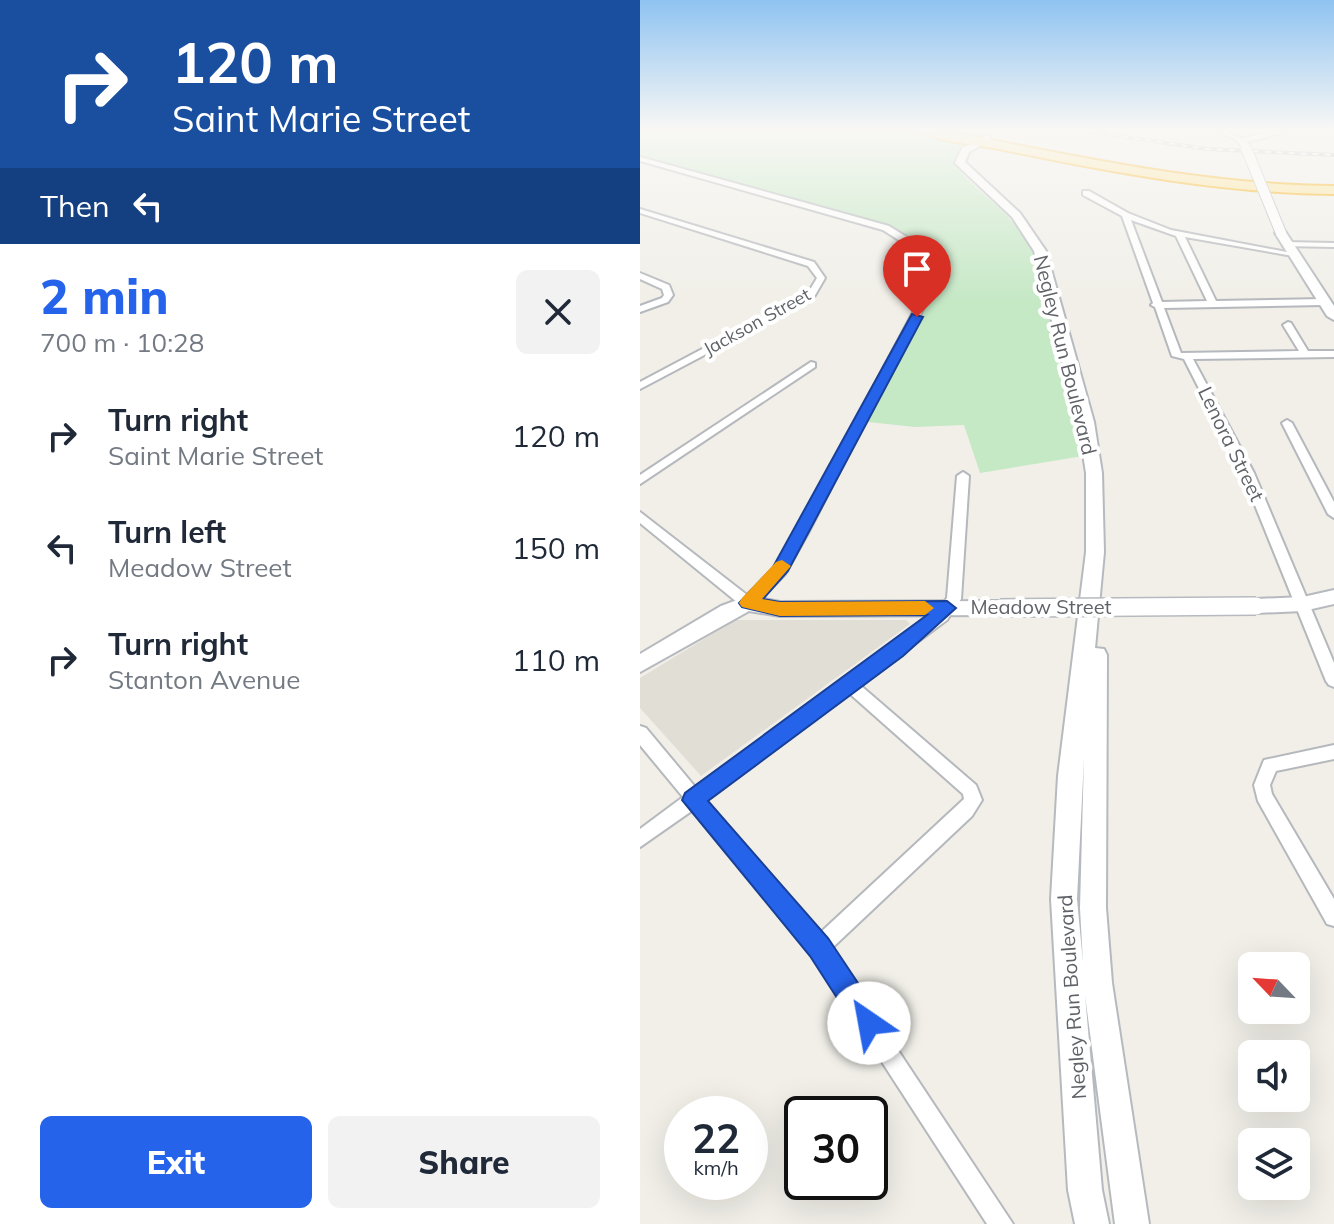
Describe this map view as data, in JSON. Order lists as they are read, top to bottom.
{
  "streets": {
    "main road": ["Negley Run Boulevard", "Meadow Street"],
    "street": ["Jackson Street", "Lenora Street"]
  },
  "crossings": [
    ["Lenora Street", "Meadow Street"]
  ],
  "north": "top left",
  "page": {
    "turn": ["120 m", "Saint Marie Street"],
    "then": "Then",
    "heading": ["2 min", "700 m · 10:28"],
    "list": [
      {
        "name": "Turn right",
        "note": "Saint Marie Street",
        "value": "120 m"
      },
      {
        "name": "Turn left",
        "note": "Meadow Street",
        "value": "150 m"
      },
      {
        "name": "Turn right",
        "note": "Stanton Avenue",
        "value": "110 m"
      }
    ],
    "speed": "22 km/h",
    "limit": "30",
    "buttons": ["Exit", "Share"]
  }
}
